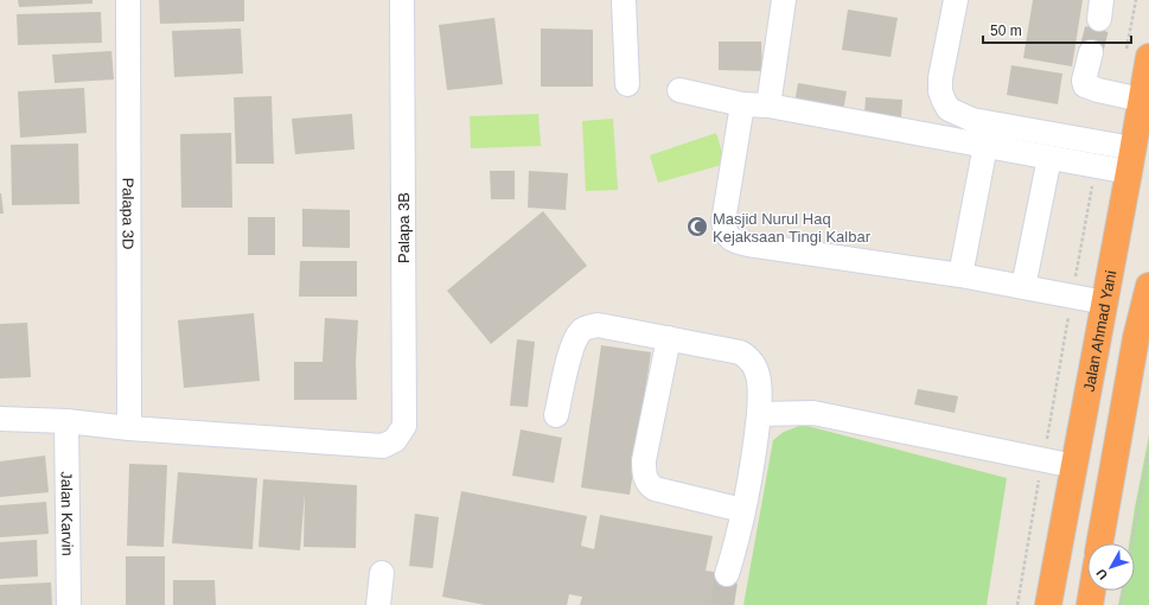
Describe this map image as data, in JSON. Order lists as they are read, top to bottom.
{
  "streets": {
    "highway": ["Jalan Ahmad Yani"],
    "street": ["Palapa 3D", "Palapa 3B", "Jalan Karvin"]
  },
  "crossings": [
    ["Palapa 3D", "Palapa 3B"]
  ],
  "places": {
    "mosque": ["Masjid Nurul Haq Kejaksaan Tingi Kalbar"]
  },
  "scale_bar": "50 m",
  "north": "bottom left"
}
